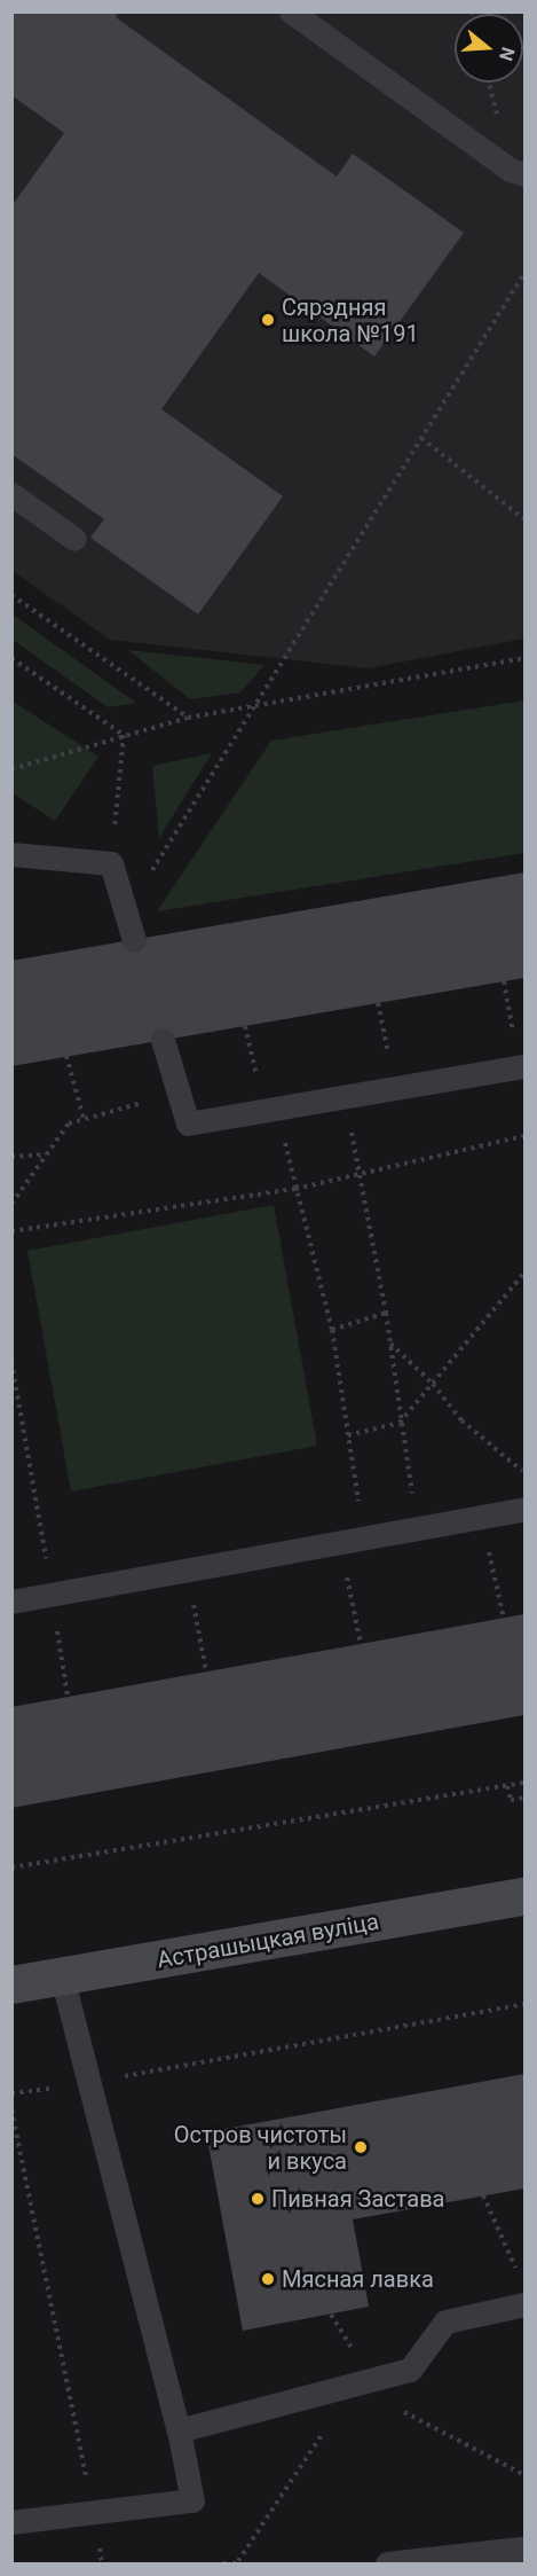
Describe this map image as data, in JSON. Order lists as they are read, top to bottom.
{
  "streets": {
    "main road": ["Астрашыцкая вуліца"]
  },
  "places": [
    "Сярэдняя школа №191",
    "Остров чистоты и вкуса",
    "Пивная Застава",
    "Мясная лавка"
  ],
  "north": "right"
}
